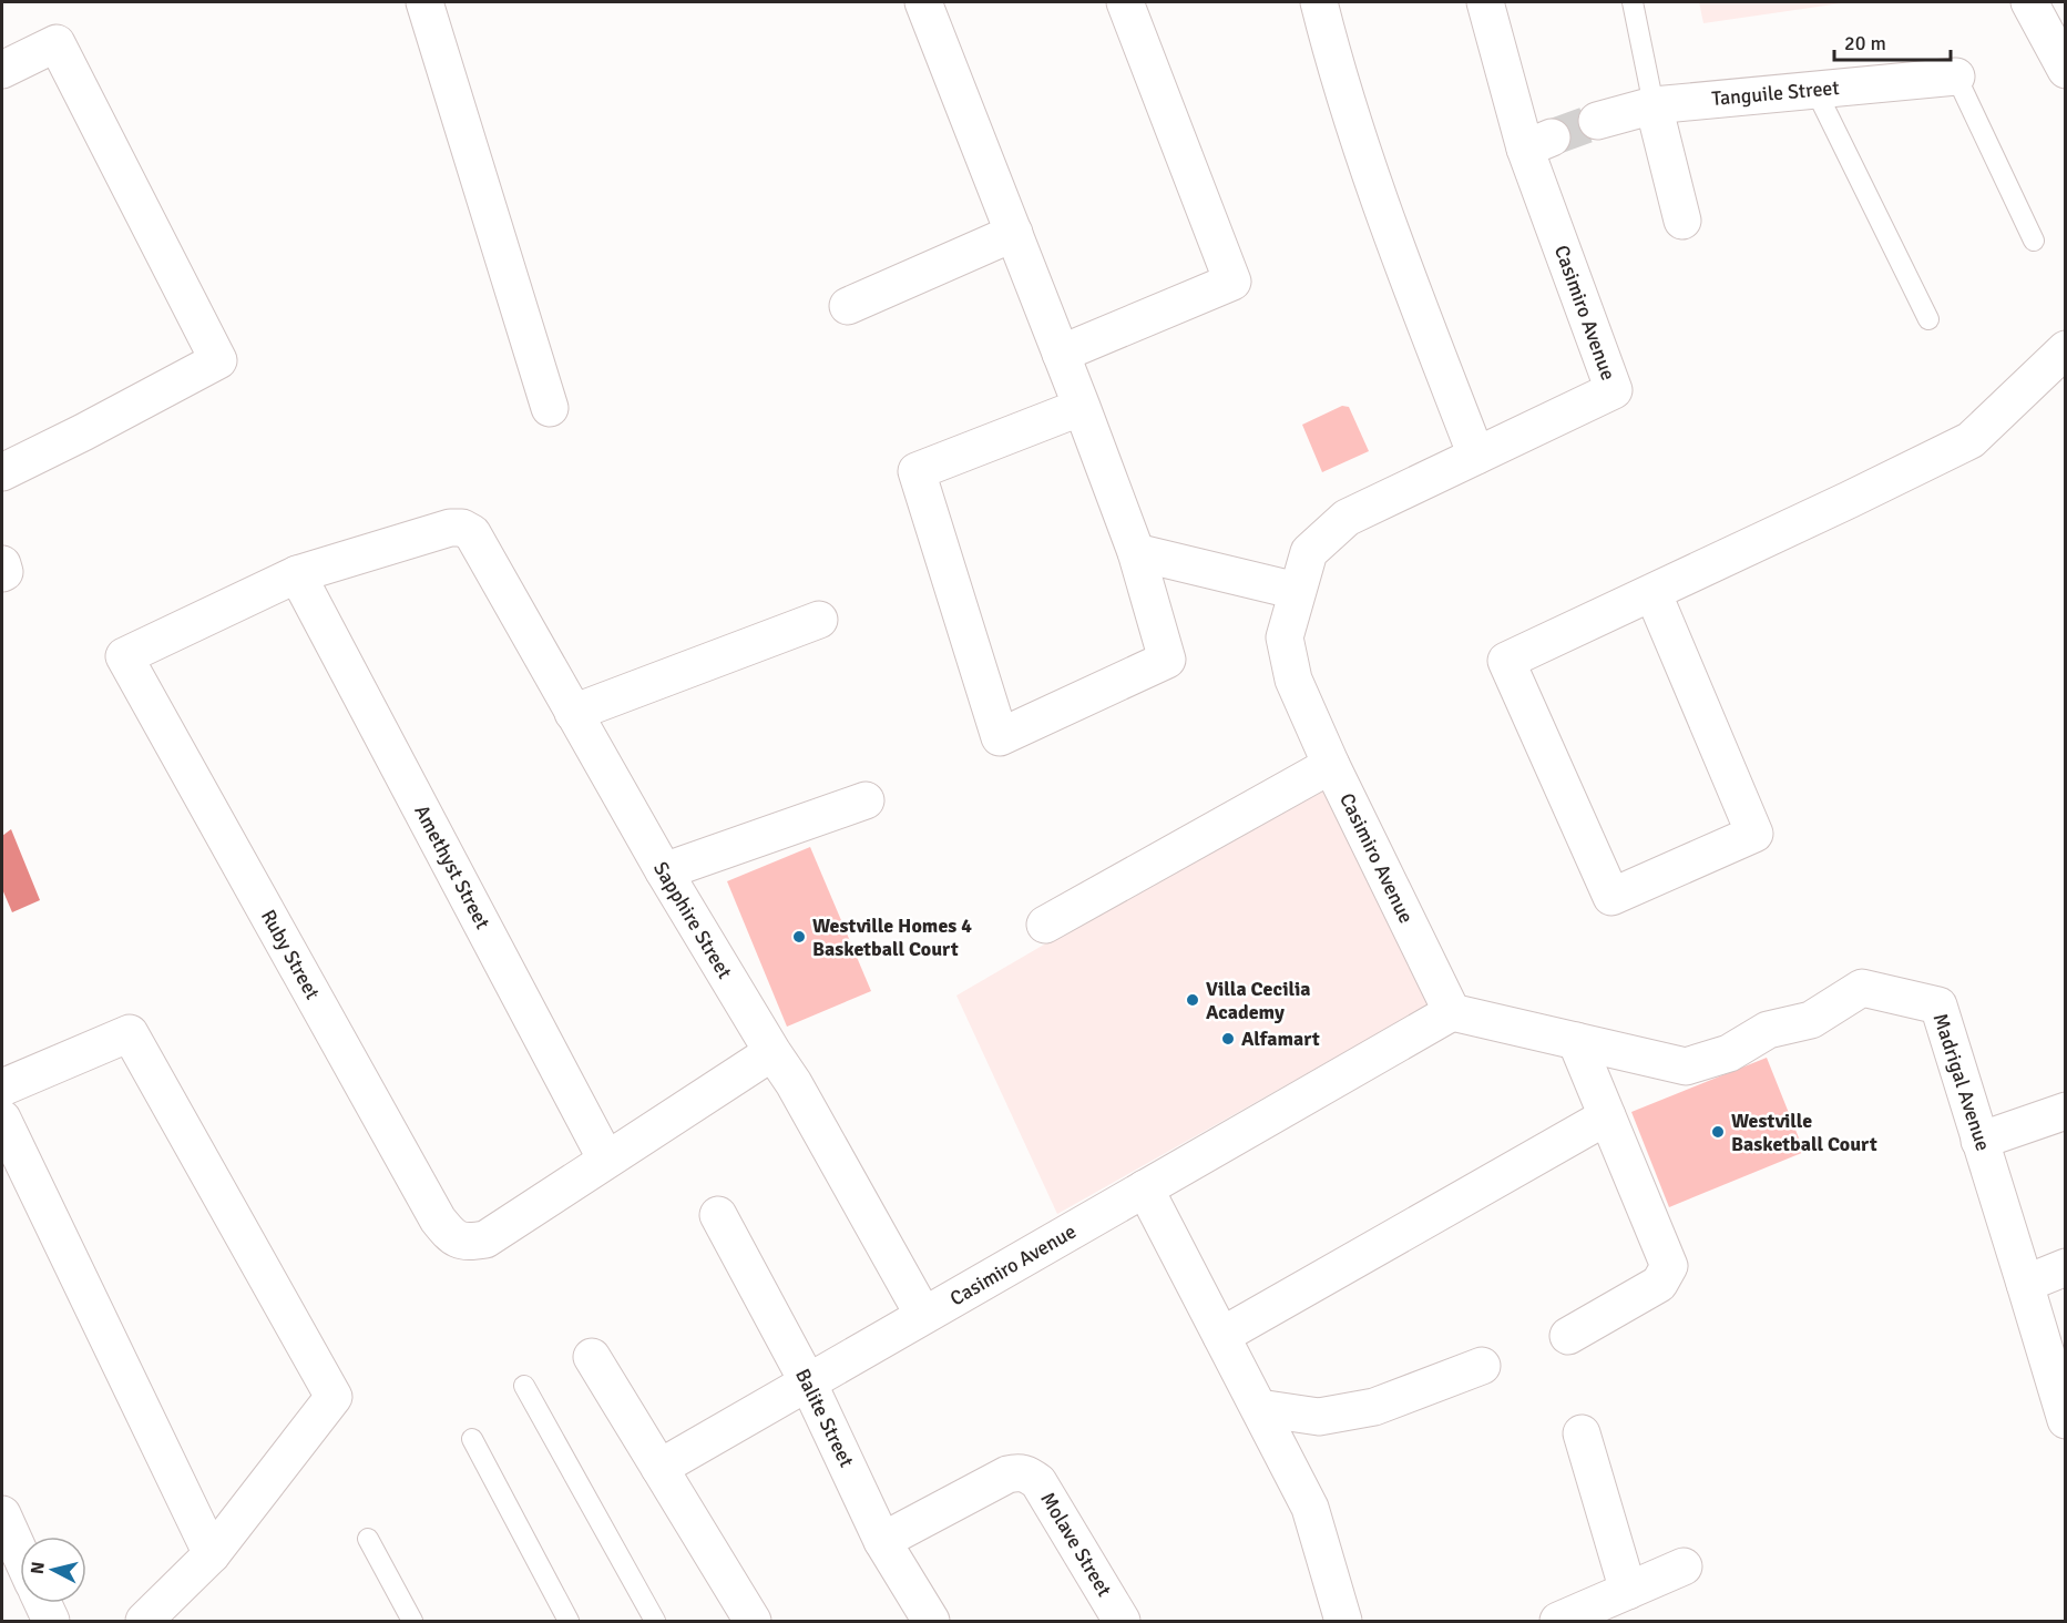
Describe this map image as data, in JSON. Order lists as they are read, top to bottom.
{
  "streets": {
    "street": [
      "Tanguile Street",
      "Casimiro Avenue",
      "Amethyst Street",
      "Sapphire Street",
      "Ruby Street",
      "Madrigal Avenue",
      "Balite Street",
      "Molave Street"
    ]
  },
  "crossings": [
    ["Casimiro Avenue", "Sapphire Street"],
    ["Casimiro Avenue", "Madrigal Avenue"],
    ["Casimiro Avenue", "Balite Street"],
    ["Amethyst Street", "Sapphire Street"],
    ["Amethyst Street", "Ruby Street"],
    ["Sapphire Street", "Ruby Street"],
    ["Balite Street", "Molave Street"]
  ],
  "places": [
    "Westville Homes 4 Basketball Court",
    "Villa Cecilia Academy",
    "Alfamart",
    "Westville Basketball Court"
  ],
  "scale_bar": "20 m",
  "north": "left"
}
